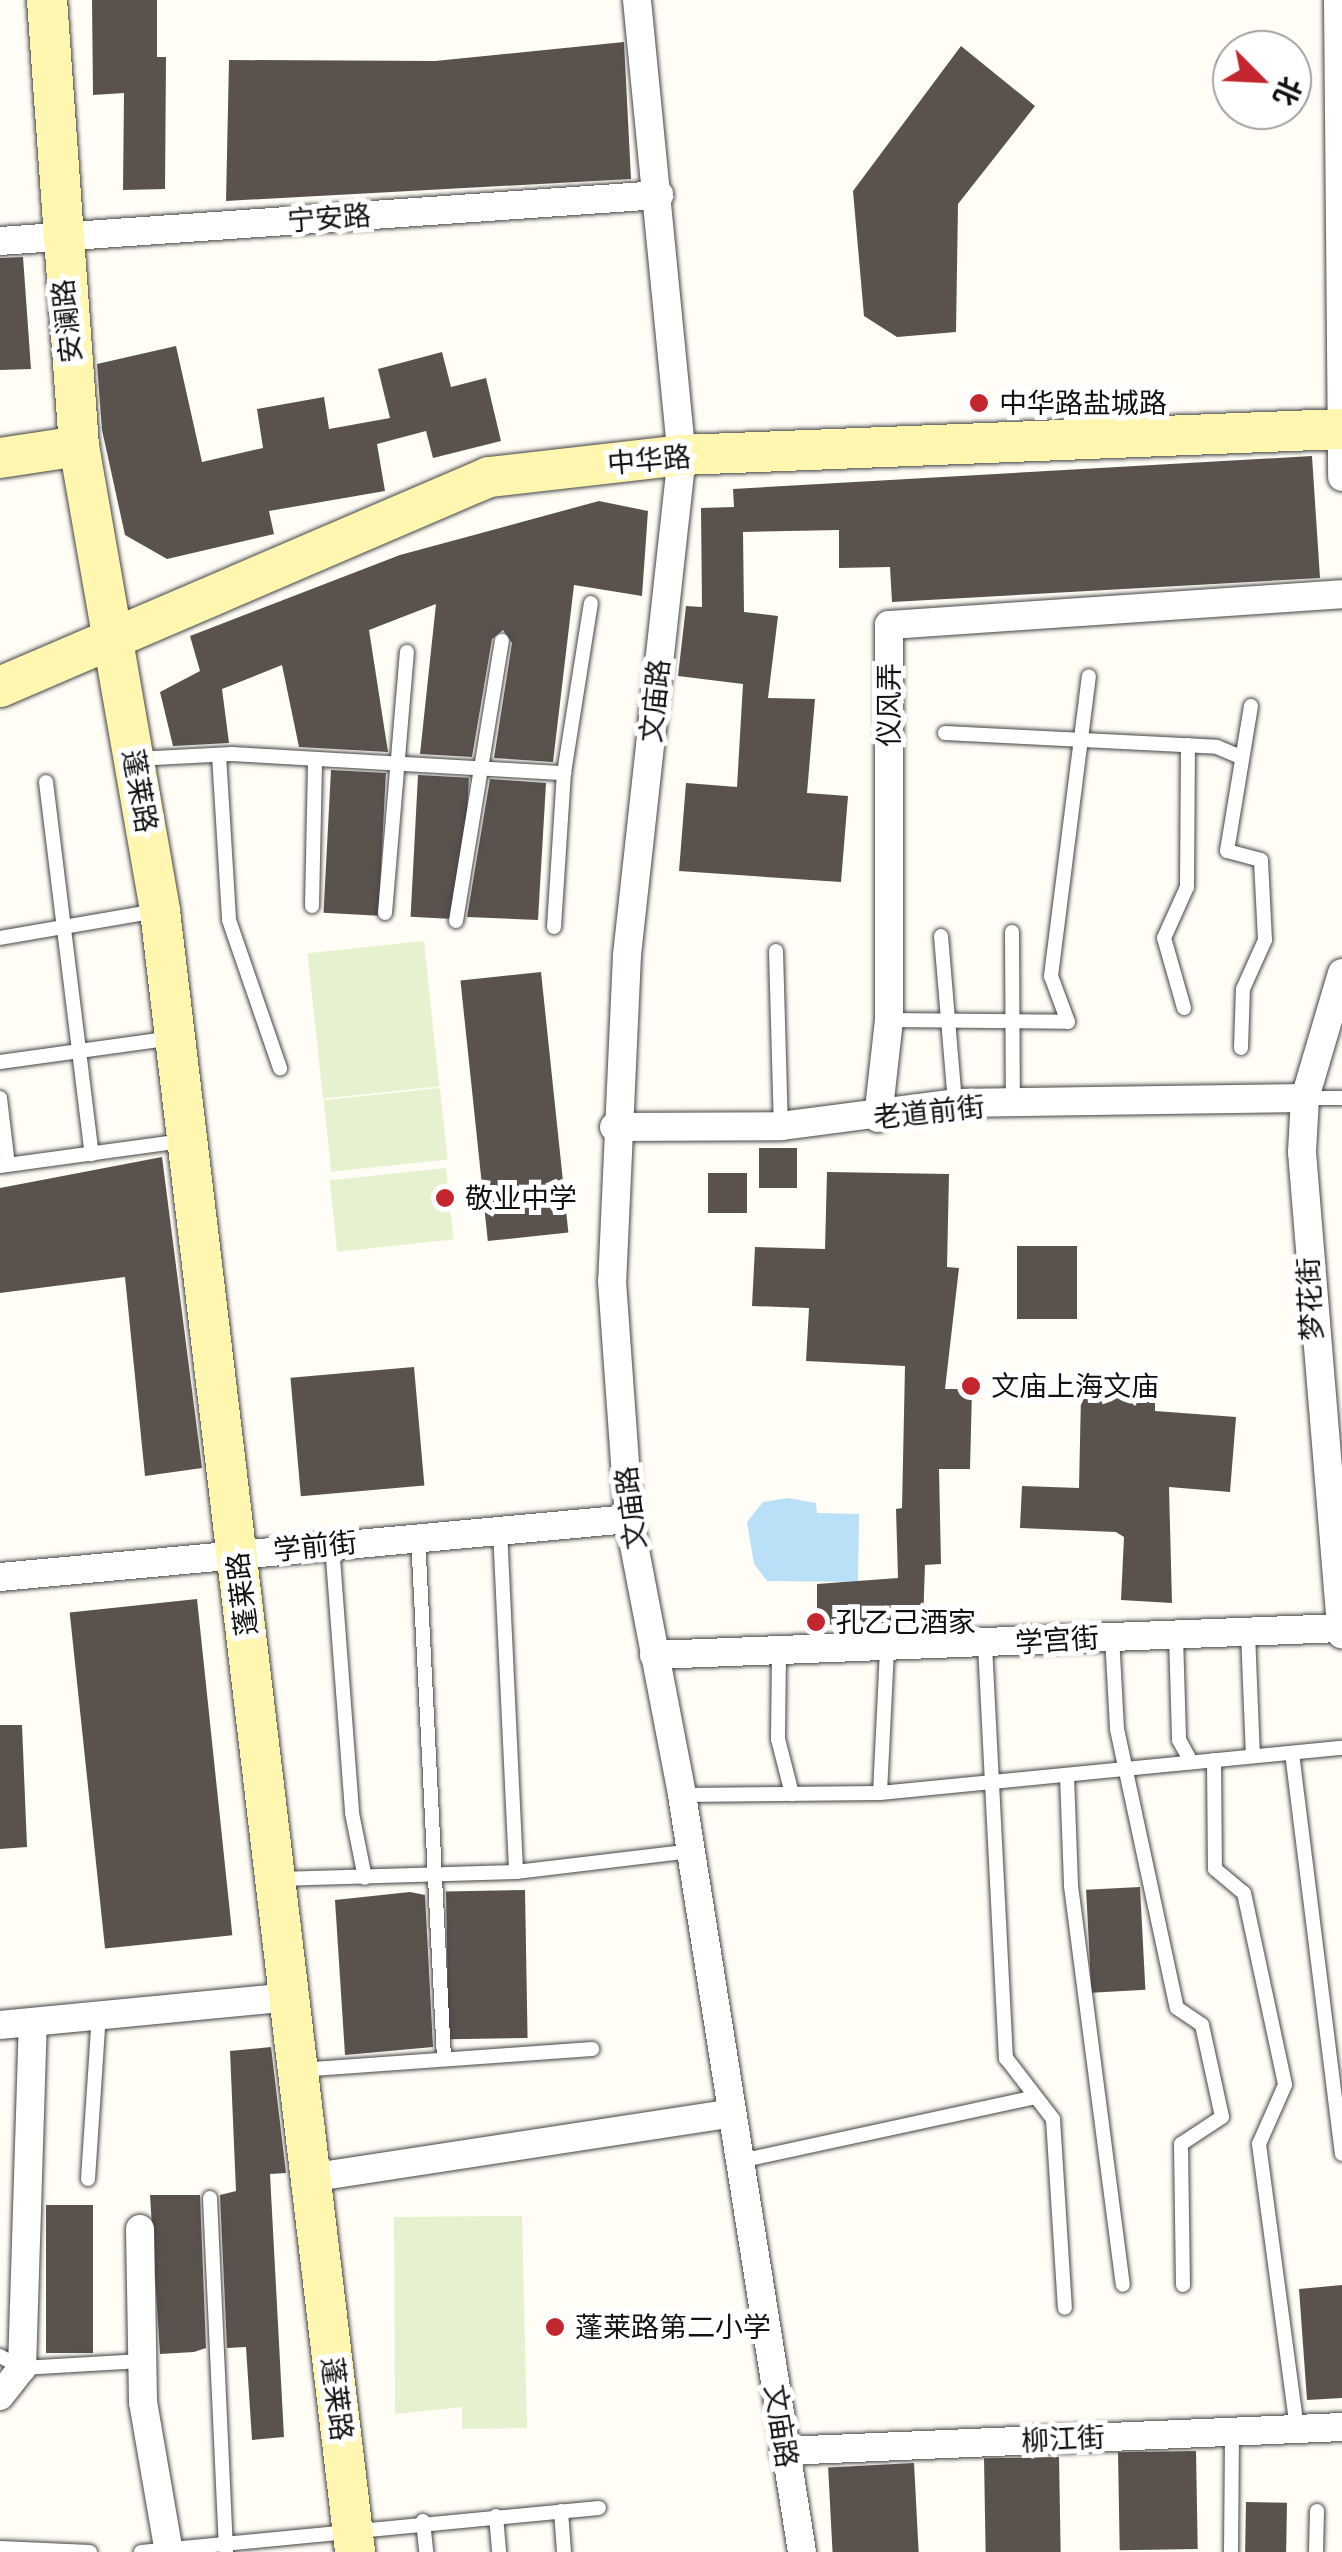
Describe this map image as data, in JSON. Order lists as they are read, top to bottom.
{
  "streets": {
    "street": [
      "宁安路",
      "安澜路",
      "中华路",
      "文庙路",
      "仪风弄",
      "蓬莱路",
      "老道前街",
      "梦花街",
      "学前街",
      "学宫街",
      "柳江街"
    ]
  },
  "crossings": [
    ["宁安路", "安澜路"],
    ["宁安路", "文庙路"],
    ["安澜路", "中华路"],
    ["安澜路", "蓬莱路"],
    ["中华路", "文庙路"],
    ["中华路", "蓬莱路"],
    ["文庙路", "老道前街"],
    ["文庙路", "学前街"],
    ["文庙路", "学宫街"],
    ["文庙路", "柳江街"],
    ["仪风弄", "老道前街"],
    ["蓬莱路", "学前街"],
    ["老道前街", "梦花街"],
    ["梦花街", "学宫街"]
  ],
  "places": [
    "中华路盐城路",
    "敬业中学",
    "文庙上海文庙",
    "孔乙己酒家",
    "蓬莱路第二小学"
  ],
  "north": "bottom right"
}
